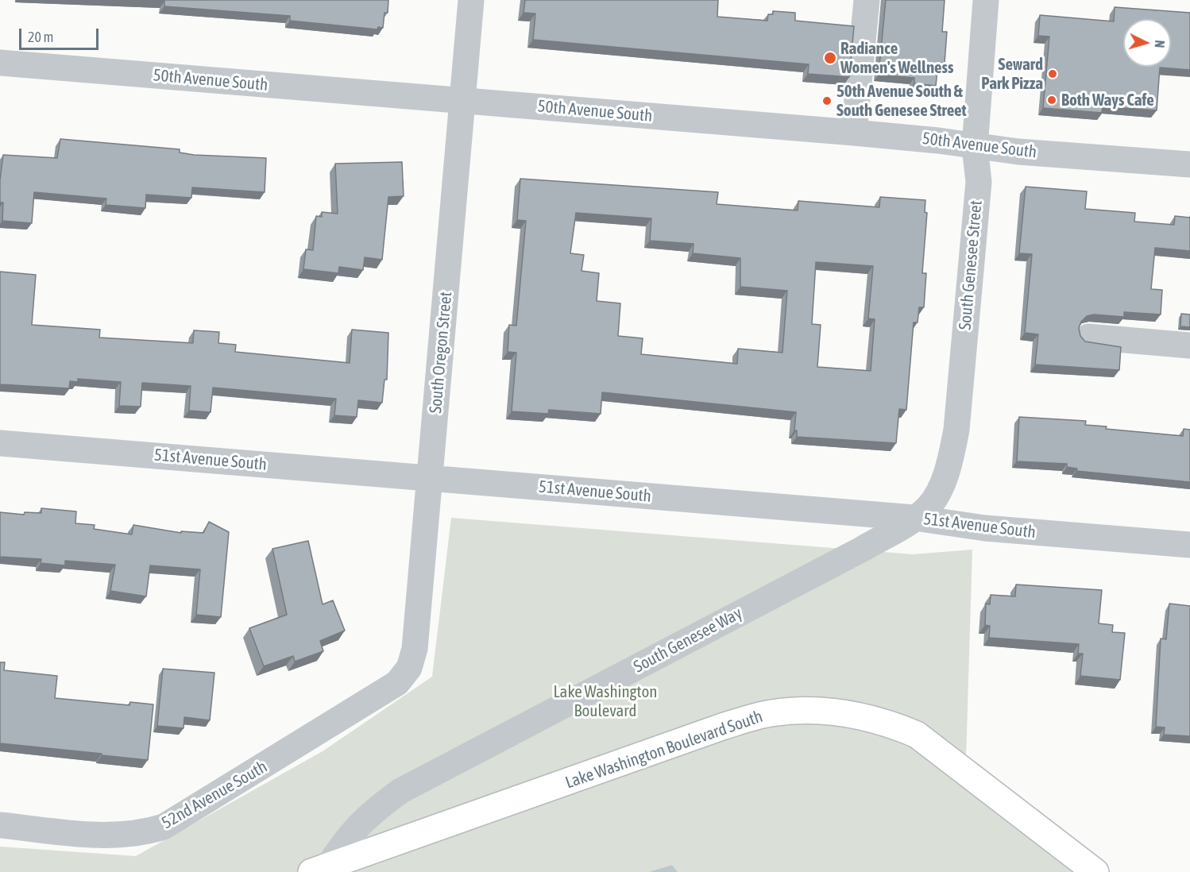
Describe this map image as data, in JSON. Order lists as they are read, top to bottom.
{
  "streets": {
    "main road": ["Lake Washington Boulevard South"],
    "street": [
      "50th Avenue South",
      "South Genesee Street",
      "South Oregon Street",
      "51st Avenue South",
      "South Genesee Way",
      "52nd Avenue South"
    ]
  },
  "crossings": [
    ["50th Avenue South", "South Genesee Street"],
    ["50th Avenue South", "South Oregon Street"],
    ["South Genesee Street", "51st Avenue South"],
    ["South Genesee Street", "South Genesee Way"],
    ["South Oregon Street", "51st Avenue South"],
    ["South Oregon Street", "52nd Avenue South"],
    ["51st Avenue South", "South Genesee Way"],
    ["South Genesee Way", "Lake Washington Boulevard South"]
  ],
  "parks": ["Lake Washington Boulevard"],
  "places": [
    "Radiance Women's Wellness",
    "Seward Park Pizza",
    "Both Ways Cafe",
    "50th Avenue South & South Genesee Street"
  ],
  "scale_bar": "20 m",
  "north": "right"
}
